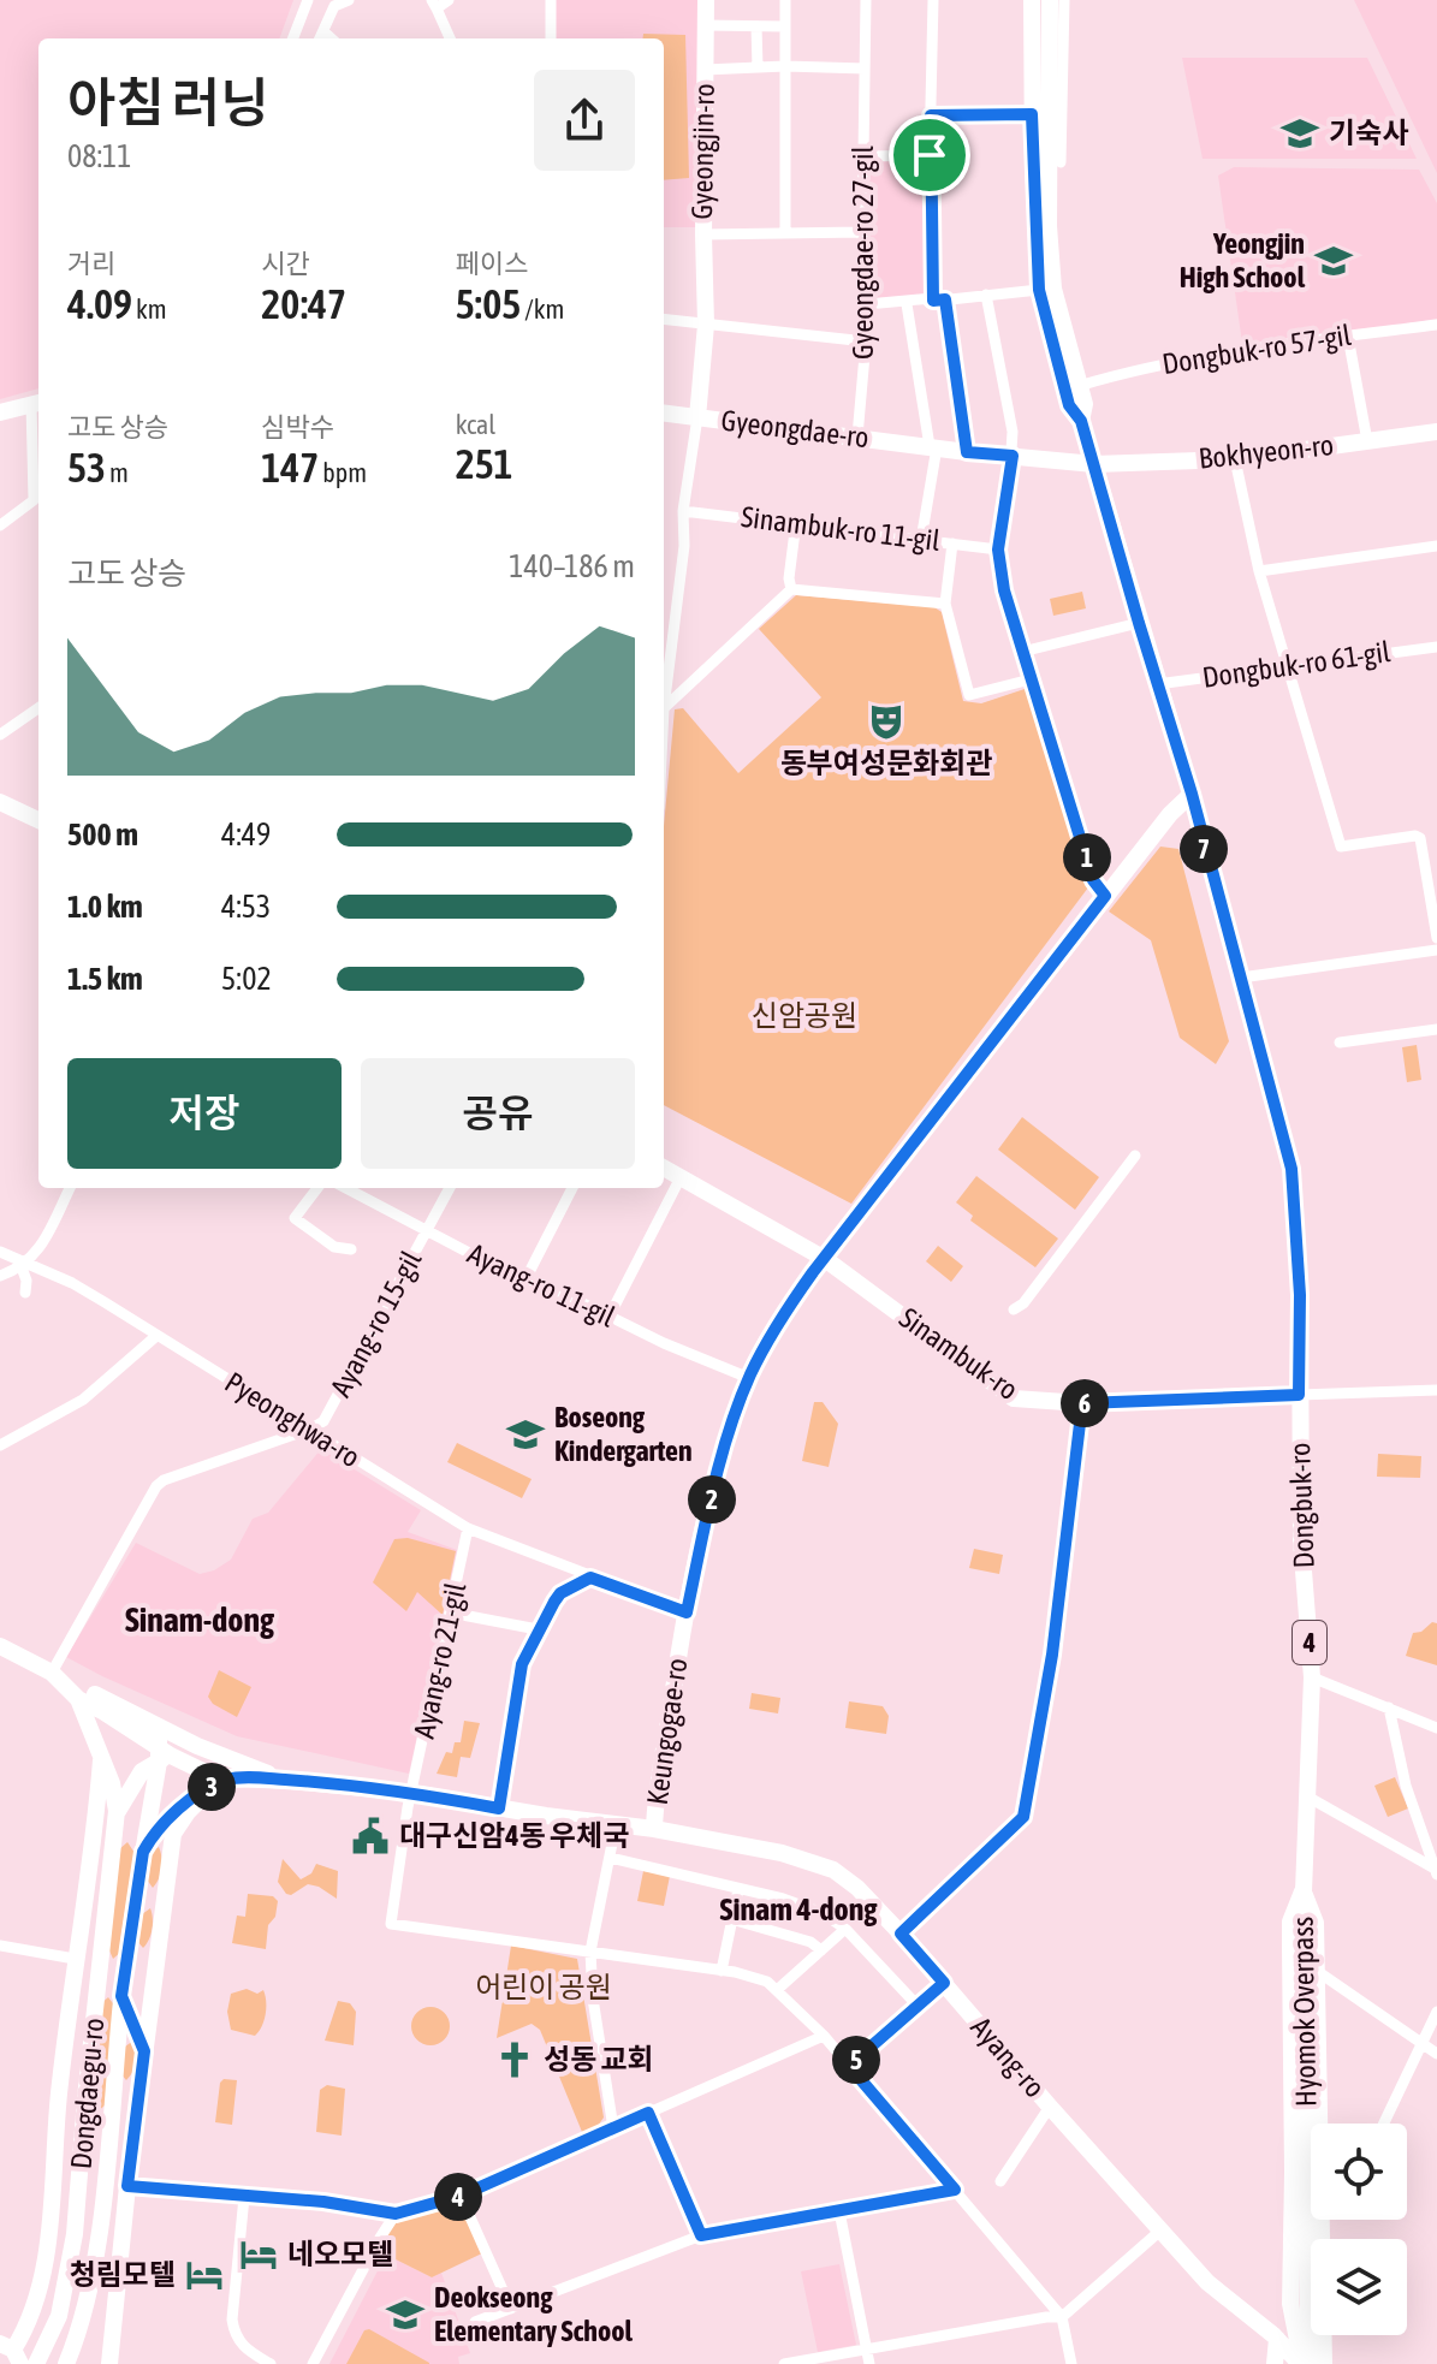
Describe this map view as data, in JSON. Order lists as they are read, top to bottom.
{
  "streets": {
    "main road": [
      "Gyeongjin-ro",
      "Gyeongdae-ro",
      "Bokhyeon-ro",
      "Sinambuk-ro",
      "Dongbuk-ro",
      "4",
      "Keungogae-ro",
      "Hyomok Overpass",
      "Ayang-ro",
      "Dongdaegu-ro"
    ],
    "street": [
      "Gyeongdae-ro 27-gil",
      "Dongbuk-ro 57-gil",
      "Sinambuk-ro 11-gil",
      "Dongbuk-ro 61-gil",
      "Ayang-ro 11-gil",
      "Ayang-ro 15-gil",
      "Pyeonghwa-ro",
      "Ayang-ro 21-gil"
    ]
  },
  "crossings": [
    ["Gyeongjin-ro", "Gyeongdae-ro 27-gil"],
    ["Gyeongjin-ro", "Gyeongdae-ro"],
    ["Gyeongdae-ro 27-gil", "Gyeongdae-ro"],
    ["Dongbuk-ro 57-gil", "Dongbuk-ro"],
    ["Gyeongdae-ro", "Bokhyeon-ro"],
    ["Gyeongdae-ro", "Dongbuk-ro"],
    ["Bokhyeon-ro", "Dongbuk-ro"],
    ["Dongbuk-ro 61-gil", "Dongbuk-ro"],
    ["Ayang-ro 11-gil", "Ayang-ro 15-gil"],
    ["Ayang-ro 11-gil", "Keungogae-ro"],
    ["Ayang-ro 15-gil", "Pyeonghwa-ro"],
    ["Sinambuk-ro", "Dongbuk-ro"],
    ["Sinambuk-ro", "Keungogae-ro"],
    ["Pyeonghwa-ro", "Ayang-ro 21-gil"],
    ["Pyeonghwa-ro", "Keungogae-ro"],
    ["Dongbuk-ro", "Keungogae-ro"],
    ["Dongbuk-ro", "Hyomok Overpass"],
    ["Ayang-ro 21-gil", "Ayang-ro"],
    ["Keungogae-ro", "Ayang-ro"],
    ["Hyomok Overpass", "Ayang-ro"]
  ],
  "districts": ["Sinam-dong", "Sinam 4-dong"],
  "parks": ["신암공원", "어린이 공원"],
  "places": {
    "school or university": [
      "기숙사",
      "Yeongjin High School",
      "Boseong Kindergarten",
      "Deokseong Elementary School"
    ],
    "theatre": ["동부여성문화회관"],
    "public building": ["대구신암4동 우체국"],
    "church": ["성동 교회"],
    "hotel": ["네오모텔", "청림모텔"]
  },
  "page": {
    "heading": ["아침 러닝", "08:11"],
    "stats": [
      ["거리", "4.09 km"],
      ["시간", "20:47"],
      ["페이스", "5:05 /km"],
      ["고도 상승", "53 m"],
      ["심박수", "147 bpm"],
      ["kcal", "251"]
    ],
    "chart": ["고도 상승", "140–186 m"],
    "list": [
      {
        "name": "500 m",
        "note": "4:49"
      },
      {
        "name": "1.0 km",
        "note": "4:53"
      },
      {
        "name": "1.5 km",
        "note": "5:02"
      }
    ],
    "pins": [
      "7",
      "1",
      "6",
      "2",
      "3",
      "5",
      "4"
    ],
    "buttons": ["저장", "공유"]
  }
}
